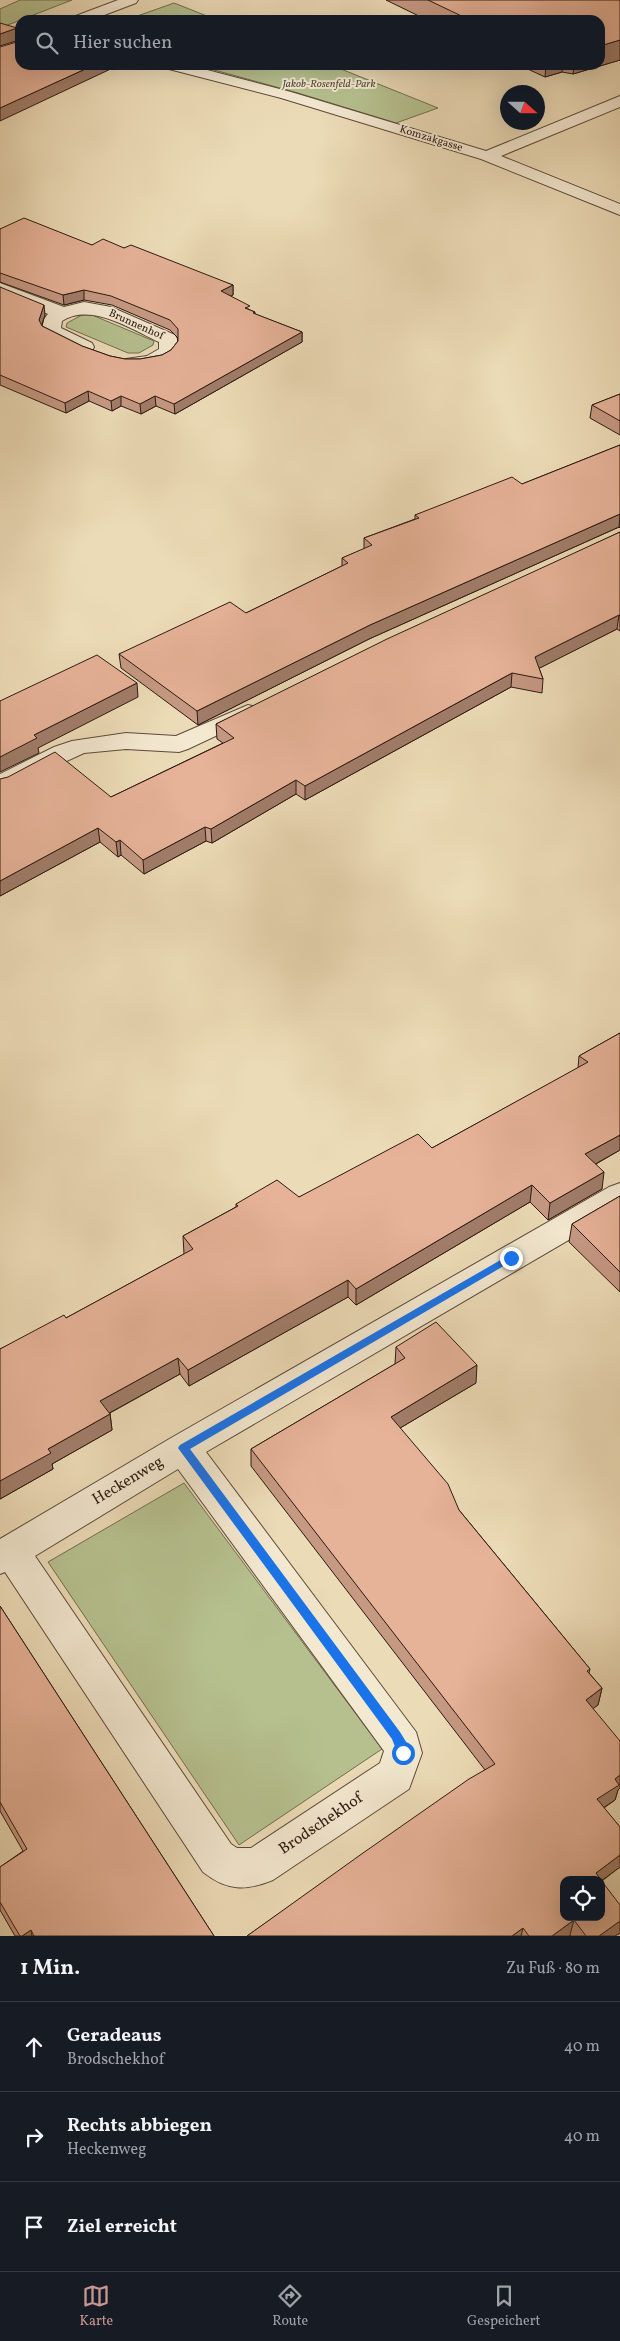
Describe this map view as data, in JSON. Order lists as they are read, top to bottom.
{
  "streets": {
    "street": [
      "Komzakgasse",
      "Brunnenhof",
      "Heckenweg",
      "Brodschekhof"
    ]
  },
  "crossings": [
    ["Heckenweg", "Brodschekhof"]
  ],
  "parks": ["Jakob-Rosenfeld-Park"],
  "north": "right",
  "page": {
    "search": "Hier suchen",
    "heading": ["1 Min.", "Zu Fuß · 80 m"],
    "list": [
      ["Geradeaus", "Brodschekhof", "40 m"],
      ["Rechts abbiegen", "Heckenweg", "40 m"],
      "Ziel erreicht"
    ],
    "nav": ["Karte", "Route", "Gespeichert"]
  }
}
